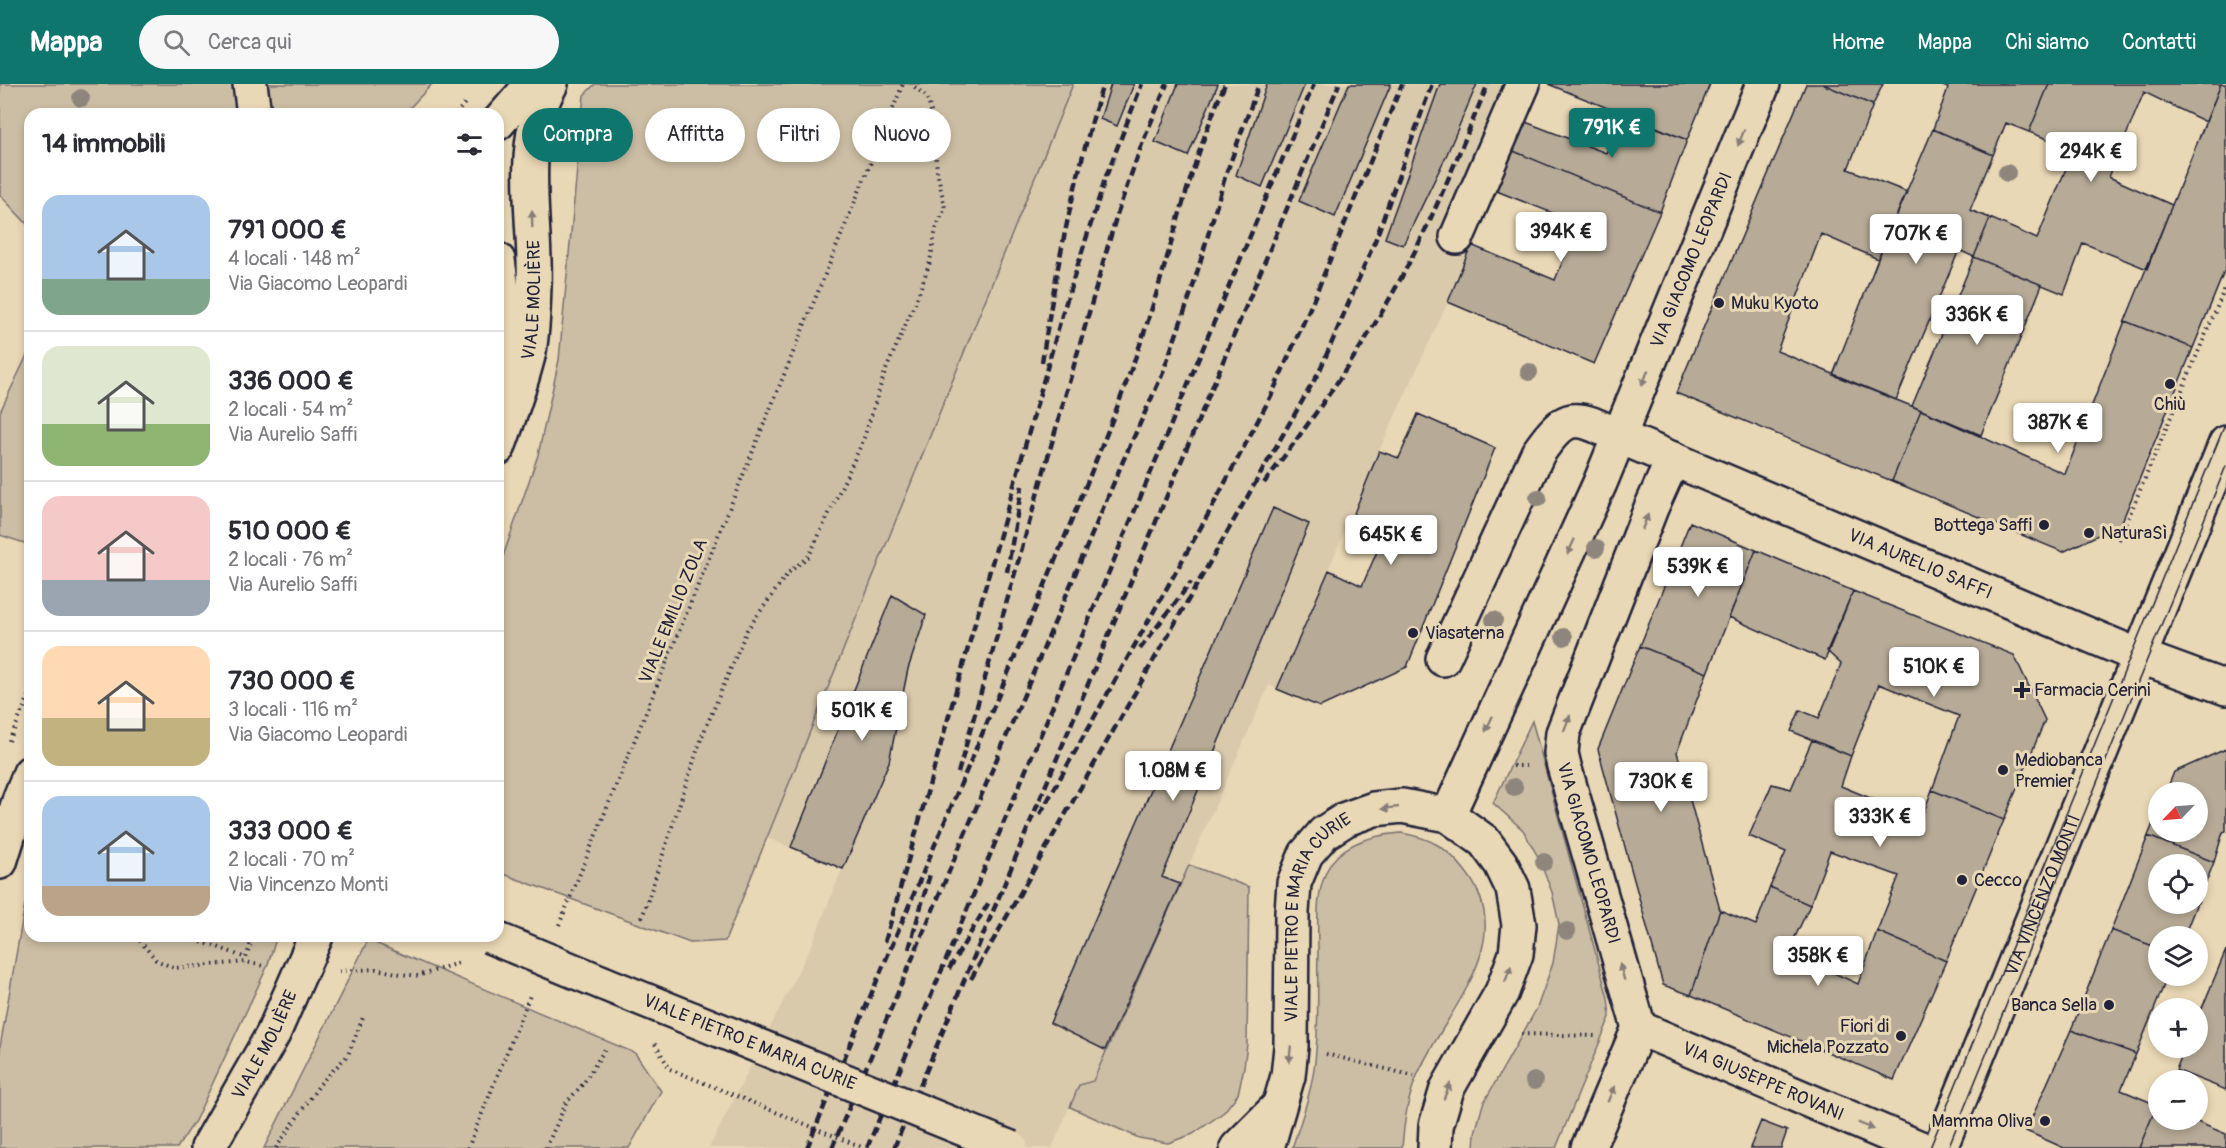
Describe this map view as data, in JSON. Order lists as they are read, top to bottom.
{
  "streets": {
    "street": [
      "VIA GIACOMO LEOPARDI",
      "VIALE MOLIÈRE",
      "VIA AURELIO SAFFI",
      "VIA VINCENZO MONTI",
      "VIALE PIETRO E MARIA CURIE",
      "VIA GIUSEPPE ROVANI"
    ],
    "path": ["VIALE EMILIO ZOLA"]
  },
  "crossings": [
    ["VIA GIACOMO LEOPARDI", "VIA AURELIO SAFFI"],
    ["VIA GIACOMO LEOPARDI", "VIALE PIETRO E MARIA CURIE"],
    ["VIA GIACOMO LEOPARDI", "VIA GIUSEPPE ROVANI"],
    ["VIA AURELIO SAFFI", "VIA VINCENZO MONTI"]
  ],
  "one_way": ["VIA GIUSEPPE ROVANI"],
  "places": {
    "other": [
      "Muku Kyoto",
      "Chiù",
      "Bottega Saffi",
      "NaturaSì",
      "Viasaterna",
      "Mediobanca Premier",
      "Cecco",
      "Banca Sella",
      "Fiori di Michela Pozzato",
      "Mamma Oliva"
    ],
    "health": ["Farmacia Cerini"]
  },
  "north": "bottom left",
  "page": {
    "header": "Mappa",
    "search": "Cerca qui",
    "nav": [
      "Home",
      "Mappa",
      "Chi siamo",
      "Contatti"
    ],
    "price": [
      "791K €",
      "294K €",
      "394K €",
      "707K €",
      "336K €",
      "387K €",
      "645K €",
      "539K €",
      "510K €",
      "501K €",
      "1.08M €",
      "730K €",
      "333K €",
      "358K €"
    ],
    "chip": [
      "Compra",
      "Affitta",
      "Filtri",
      "Nuovo"
    ],
    "heading": "14 immobili",
    "list": [
      {
        "name": "791 000 €",
        "note": "4 locali · 148 m² · Via Giacomo Leopardi"
      },
      {
        "name": "336 000 €",
        "note": "2 locali · 54 m² · Via Aurelio Saffi"
      },
      {
        "name": "510 000 €",
        "note": "2 locali · 76 m² · Via Aurelio Saffi"
      },
      {
        "name": "730 000 €",
        "note": "3 locali · 116 m² · Via Giacomo Leopardi"
      },
      {
        "name": "333 000 €",
        "note": "2 locali · 70 m² · Via Vincenzo Monti"
      }
    ],
    "map_buttons": ["+", "−"]
  }
}
